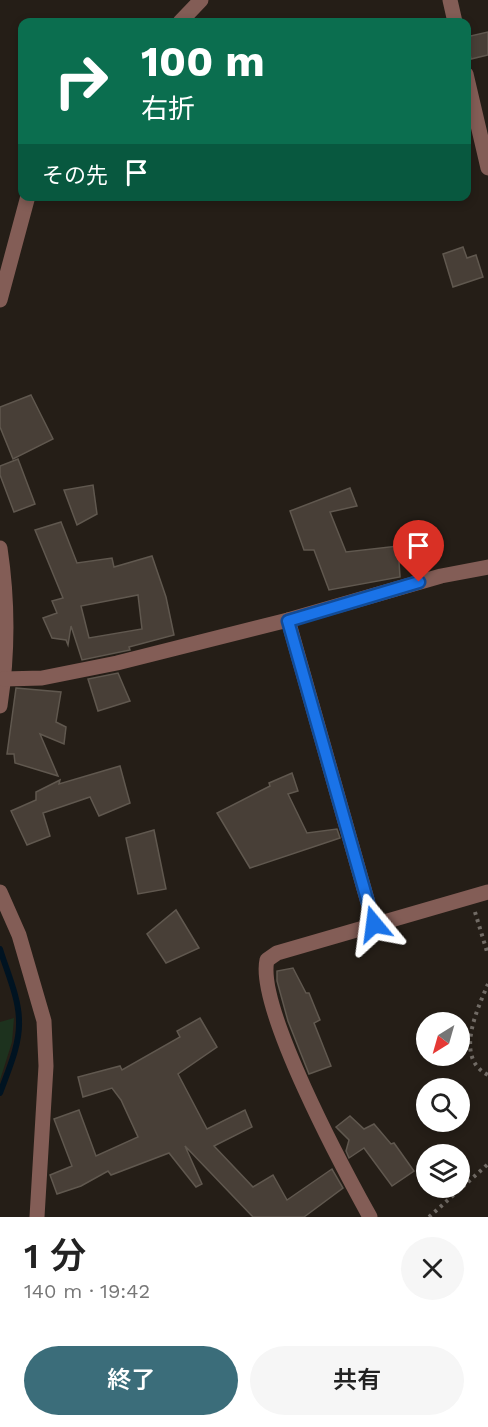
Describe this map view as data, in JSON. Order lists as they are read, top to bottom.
{
  "north": "bottom left",
  "page": {
    "turn": ["100 m", "右折"],
    "then": "その先",
    "heading": ["1 分", "140 m · 19:42"],
    "buttons": ["終了", "共有"]
  }
}
